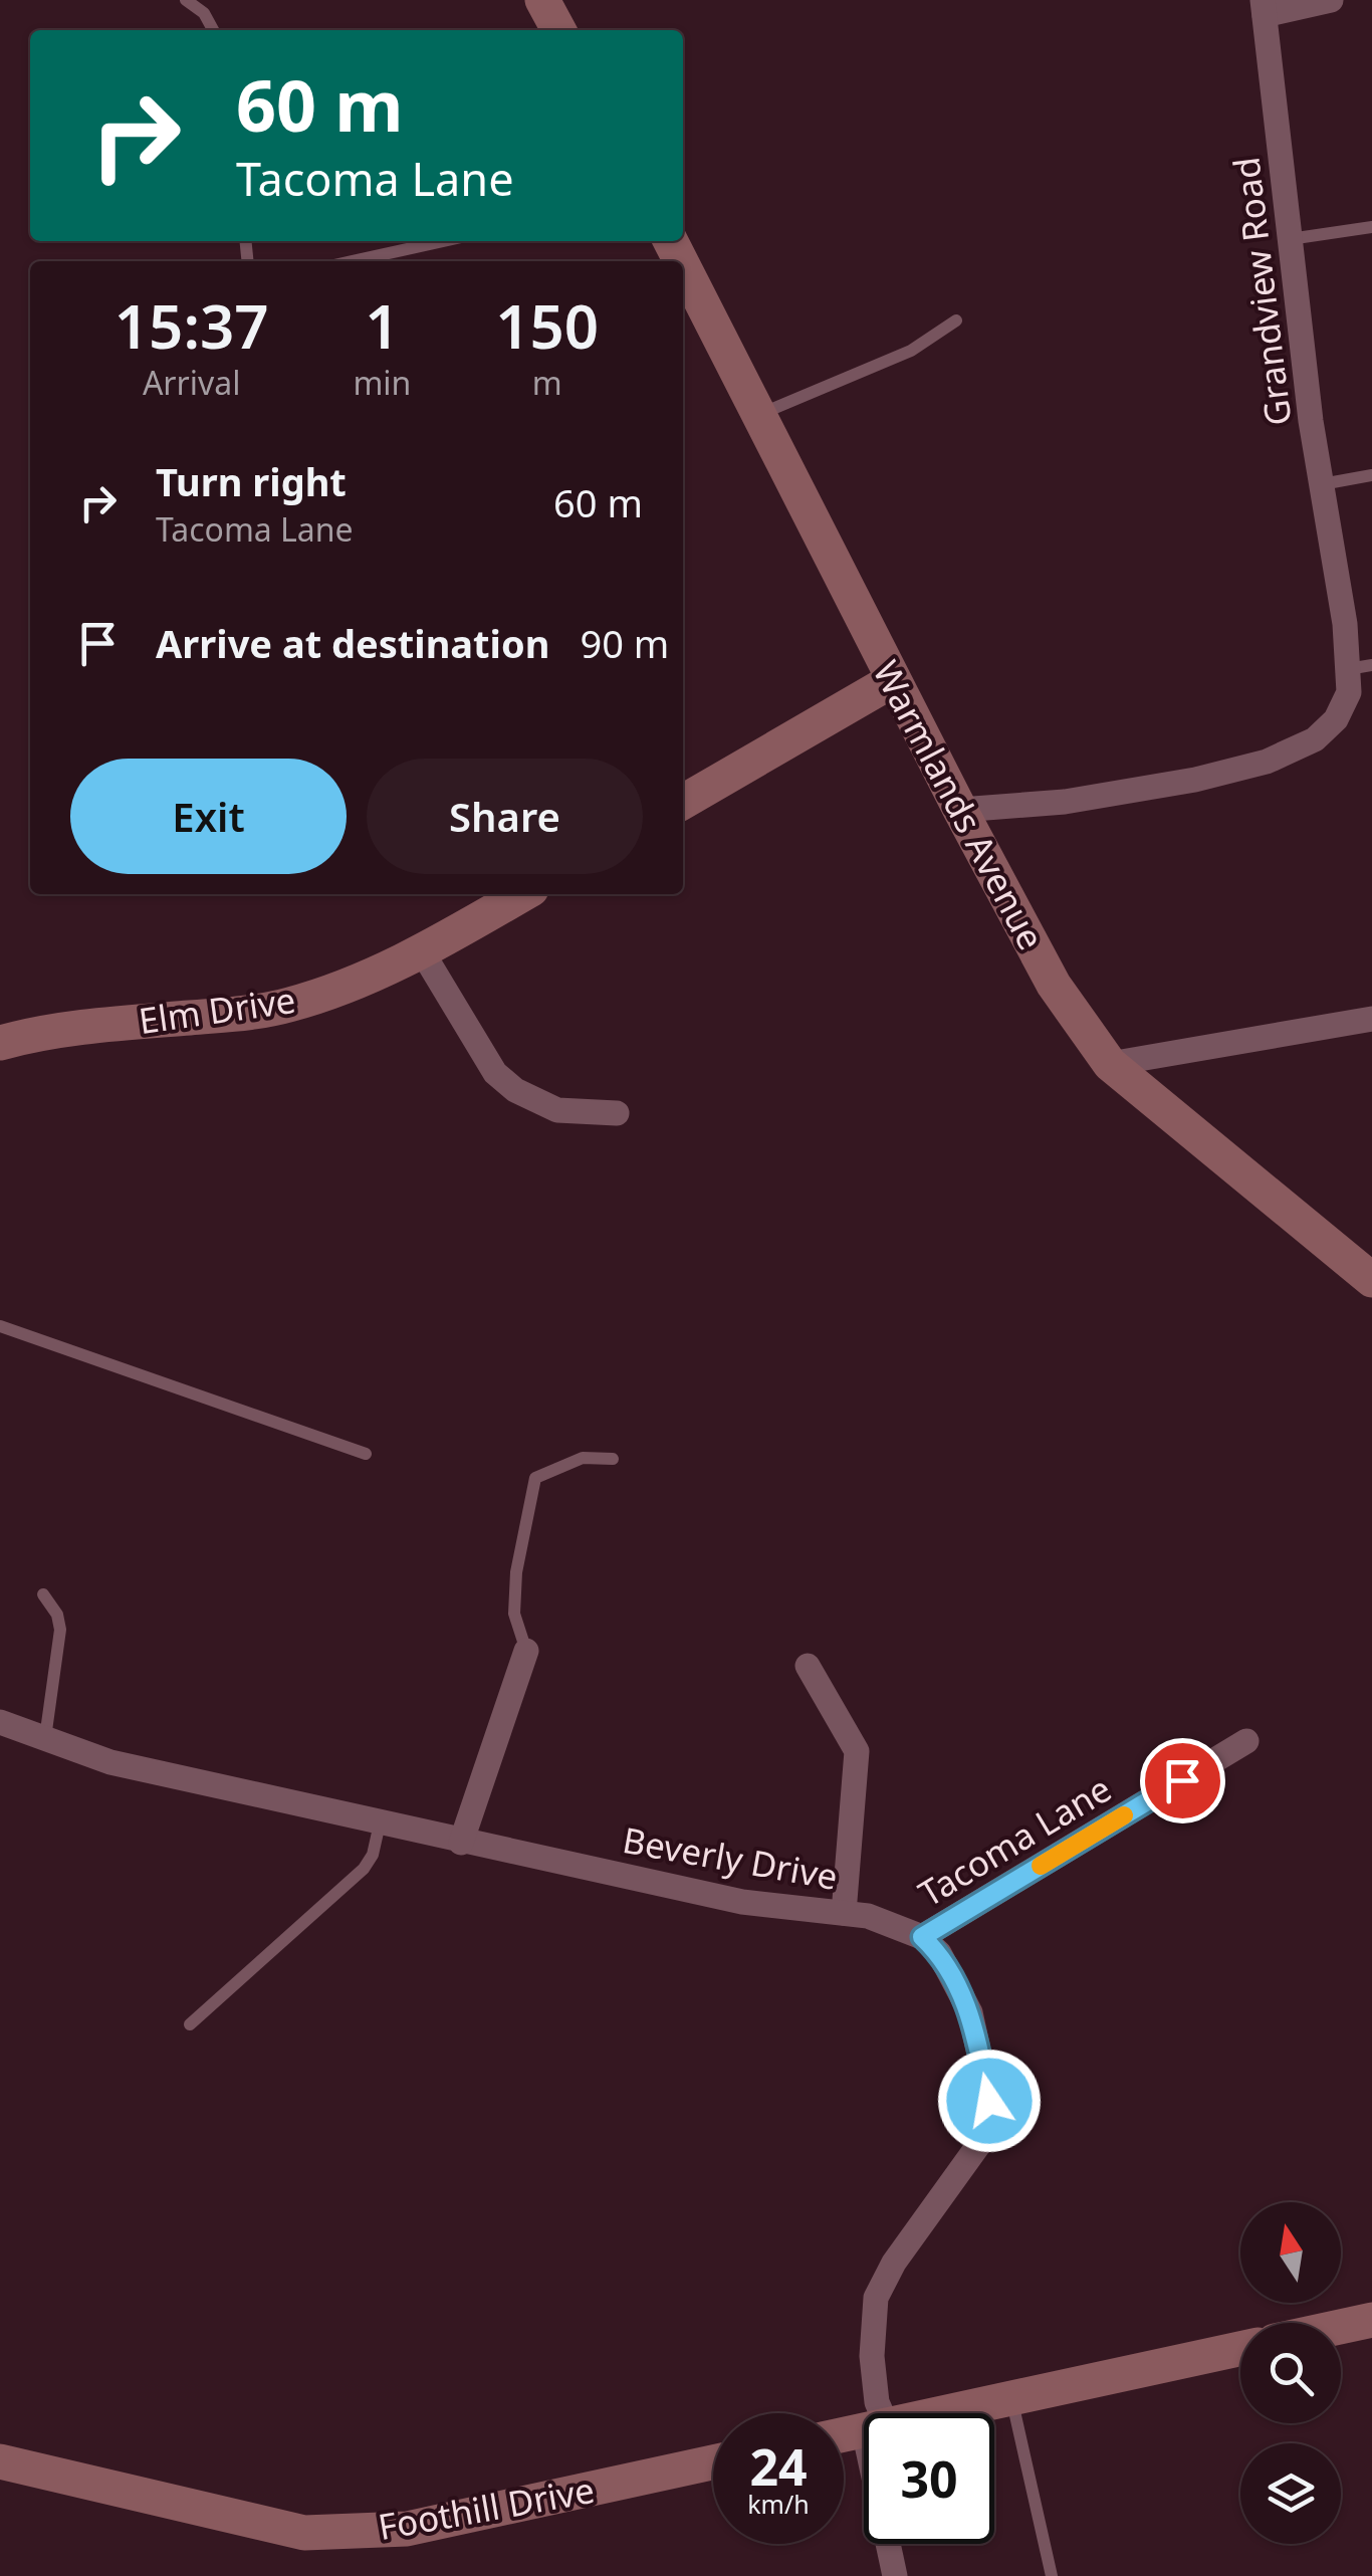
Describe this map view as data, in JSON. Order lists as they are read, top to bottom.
{
  "streets": {
    "street": [
      "Grandview Road",
      "Warmlands Avenue",
      "Elm Drive",
      "Tacoma Lane",
      "Beverly Drive",
      "Foothill Drive"
    ]
  },
  "crossings": [
    ["Grandview Road", "Warmlands Avenue"],
    ["Tacoma Lane", "Beverly Drive"]
  ],
  "north": "top",
  "page": {
    "turn": ["60 m", "Tacoma Lane"],
    "eta": [
      "15:37",
      "Arrival",
      "1",
      "min",
      "150",
      "m"
    ],
    "list": [
      {
        "name": "Turn right",
        "note": "Tacoma Lane",
        "value": "60 m"
      },
      {
        "name": "Arrive at destination",
        "value": "90 m"
      }
    ],
    "buttons": ["Exit", "Share"],
    "speed": "24 km/h",
    "limit": "30"
  }
}
